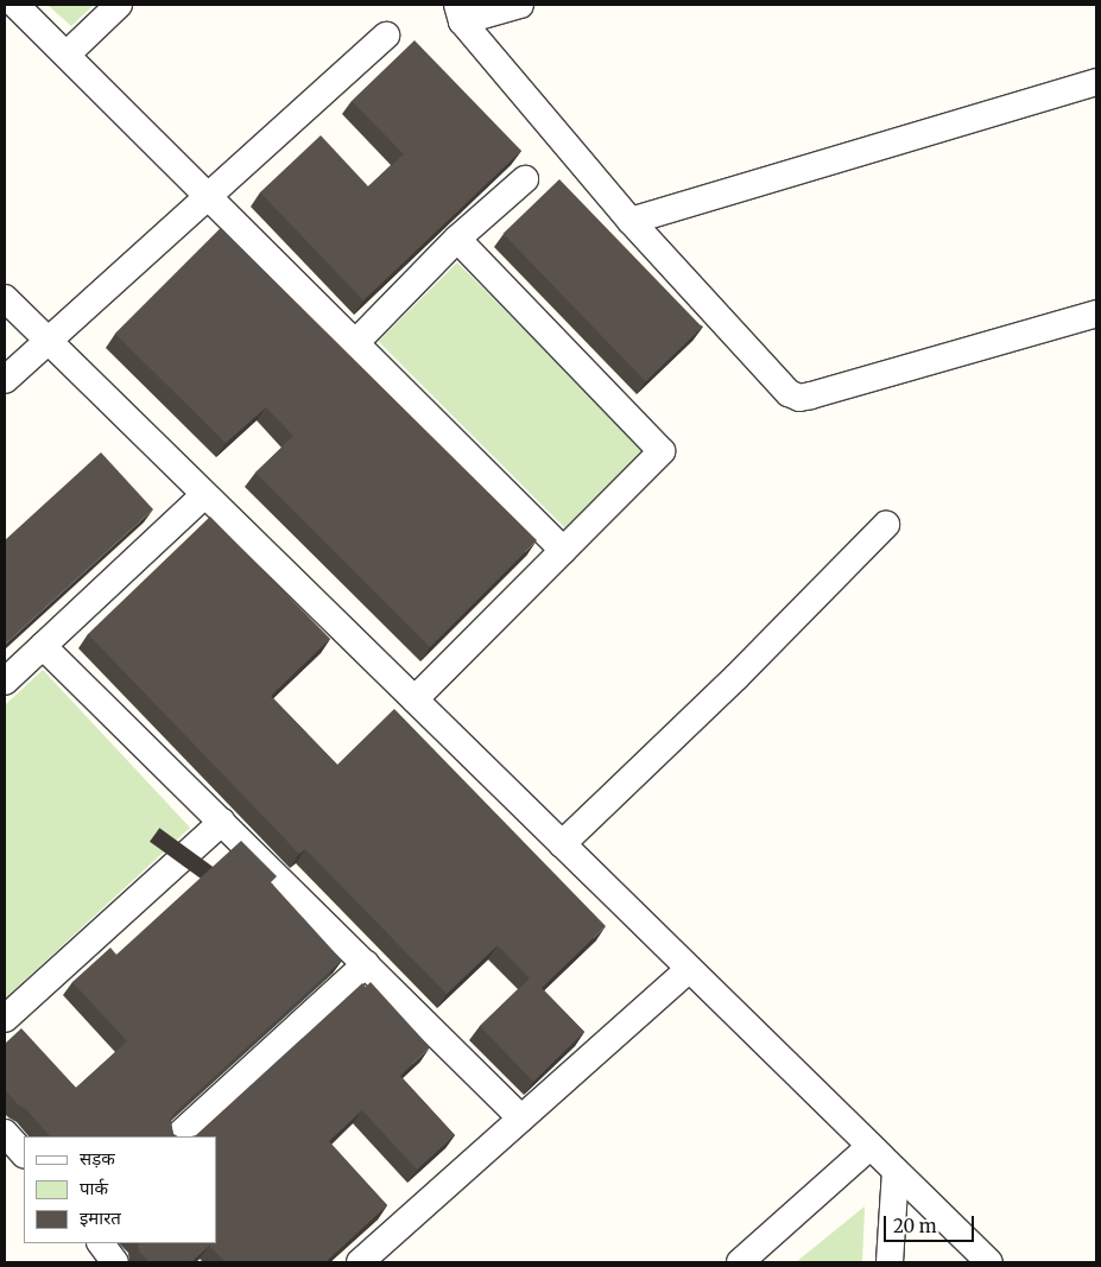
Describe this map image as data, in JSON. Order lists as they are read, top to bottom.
{
  "legend": ["सड़क", "पार्क", "इमारत"],
  "scale_bar": "20 m"
}
